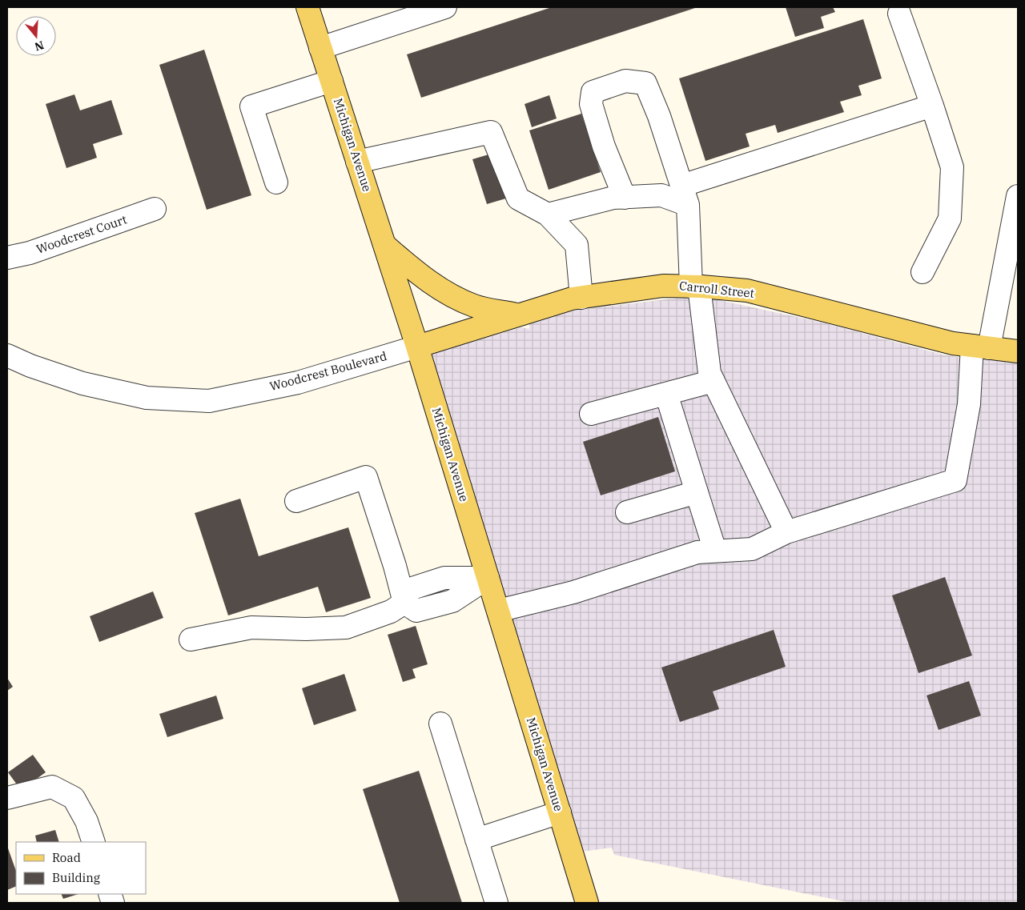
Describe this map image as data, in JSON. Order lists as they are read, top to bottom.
{
  "streets": {
    "main road": ["Michigan Avenue", "Carroll Street"],
    "street": ["Woodcrest Court", "Woodcrest Boulevard"]
  },
  "crossings": [
    ["Michigan Avenue", "Carroll Street"],
    ["Michigan Avenue", "Woodcrest Boulevard"],
    ["Carroll Street", "Woodcrest Boulevard"]
  ],
  "legend": ["Road", "Building"],
  "north": "bottom"
}
